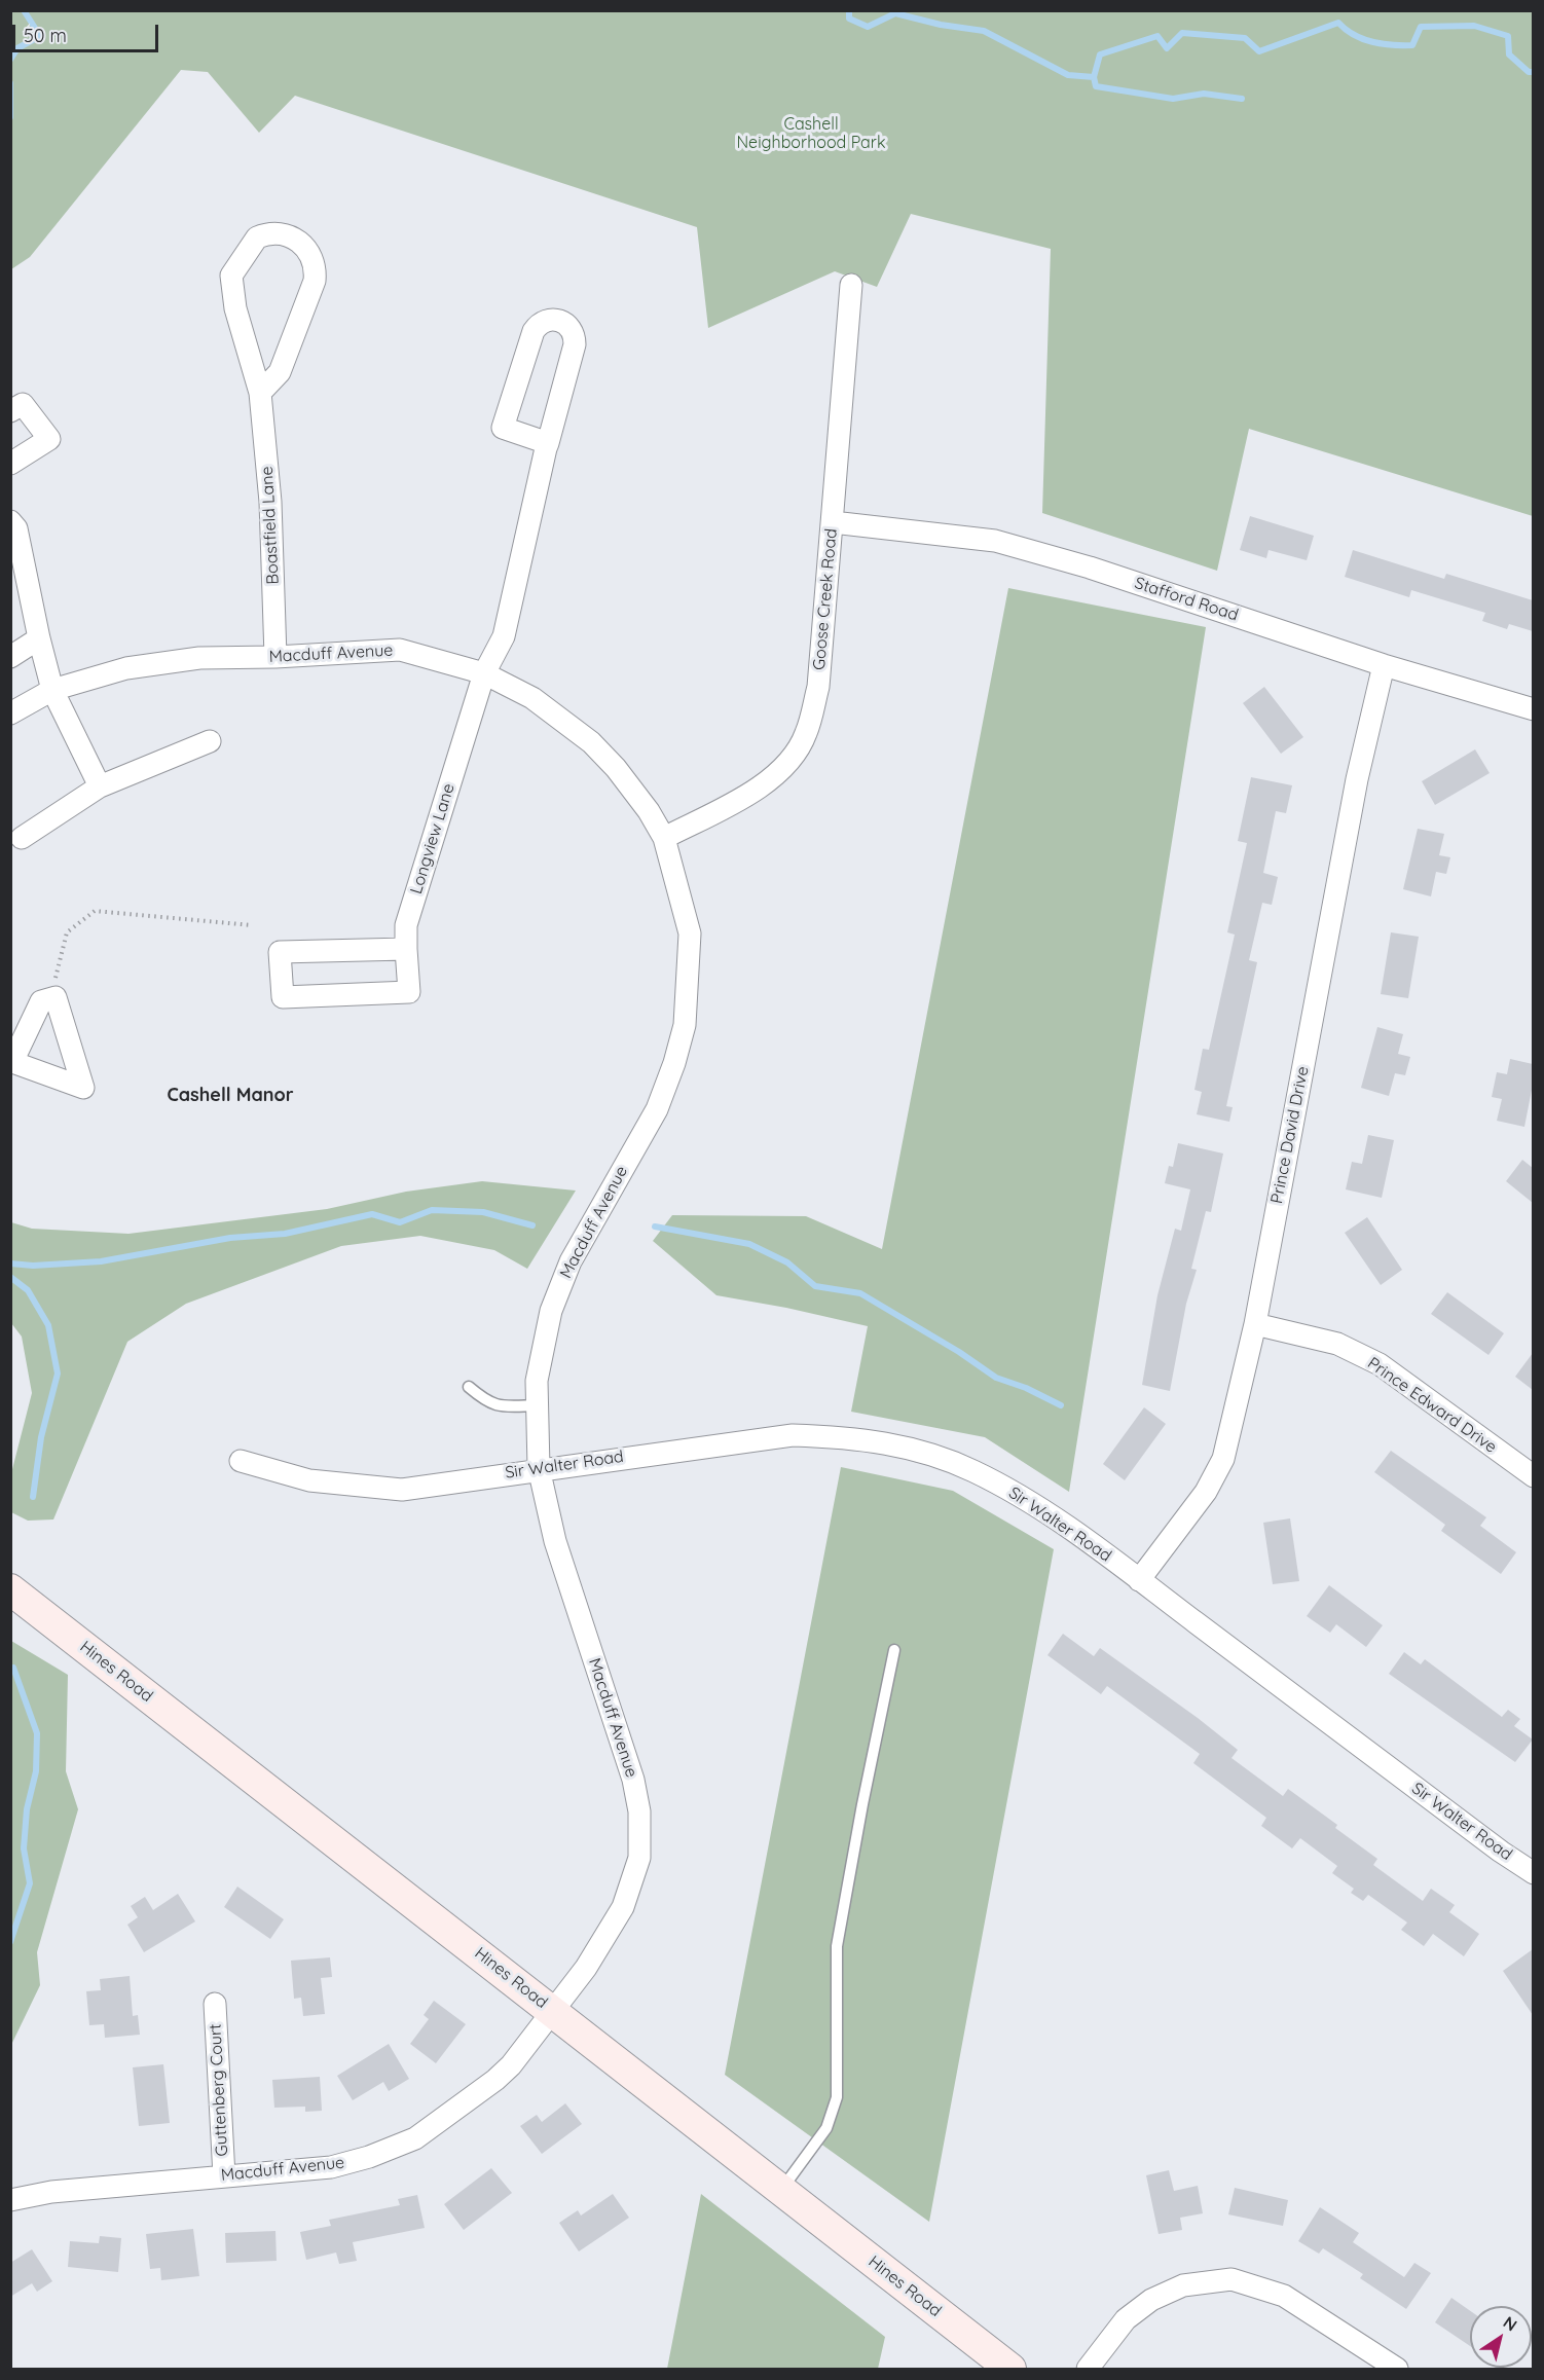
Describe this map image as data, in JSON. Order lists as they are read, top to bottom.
{
  "streets": {
    "street": [
      "Boastfield Lane",
      "Goose Creek Road",
      "Stafford Road",
      "Macduff Avenue",
      "Longview Lane",
      "Prince David Drive",
      "Prince Edward Drive",
      "Sir Walter Road",
      "Hines Road",
      "Guttenberg Court"
    ]
  },
  "crossings": [
    ["Boastfield Lane", "Macduff Avenue"],
    ["Goose Creek Road", "Stafford Road"],
    ["Goose Creek Road", "Macduff Avenue"],
    ["Stafford Road", "Prince David Drive"],
    ["Macduff Avenue", "Longview Lane"],
    ["Macduff Avenue", "Sir Walter Road"],
    ["Macduff Avenue", "Hines Road"],
    ["Macduff Avenue", "Guttenberg Court"],
    ["Prince David Drive", "Prince Edward Drive"],
    ["Prince David Drive", "Sir Walter Road"]
  ],
  "districts": ["Cashell Manor"],
  "parks": ["Cashell Neighborhood Park"],
  "scale_bar": "50 m",
  "north": "top right"
}
